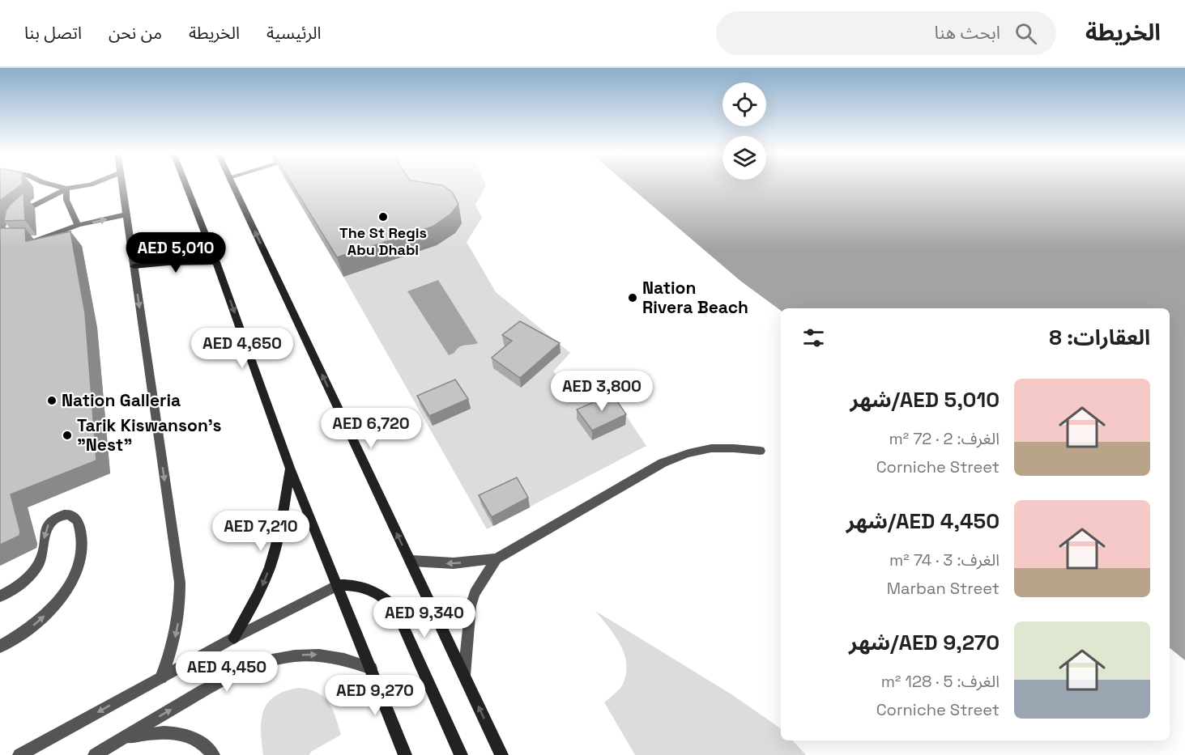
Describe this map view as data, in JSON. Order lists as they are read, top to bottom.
{
  "places": [
    "The St Regis Abu Dhabi",
    "Nation Rivera Beach",
    "Nation Galleria",
    "Tarik Kiswanson's \"Nest\""
  ],
  "page": {
    "header": "الخريطة",
    "search": "ابحث هنا",
    "nav": [
      "الرئيسية",
      "الخريطة",
      "من نحن",
      "اتصل بنا"
    ],
    "price": [
      "AED 5,010",
      "AED 4,650",
      "AED 3,800",
      "AED 6,720",
      "AED 7,210",
      "AED 9,340",
      "AED 4,450",
      "AED 9,270"
    ],
    "heading": "العقارات: 8",
    "list": [
      {
        "name": "AED 5,010/شهر",
        "note": "الغرف: 2 · 72 m² · Corniche Street"
      },
      {
        "name": "AED 4,450/شهر",
        "note": "الغرف: 3 · 74 m² · Marban Street"
      },
      {
        "name": "AED 9,270/شهر",
        "note": "الغرف: 5 · 128 m² · Corniche Street"
      }
    ]
  }
}
